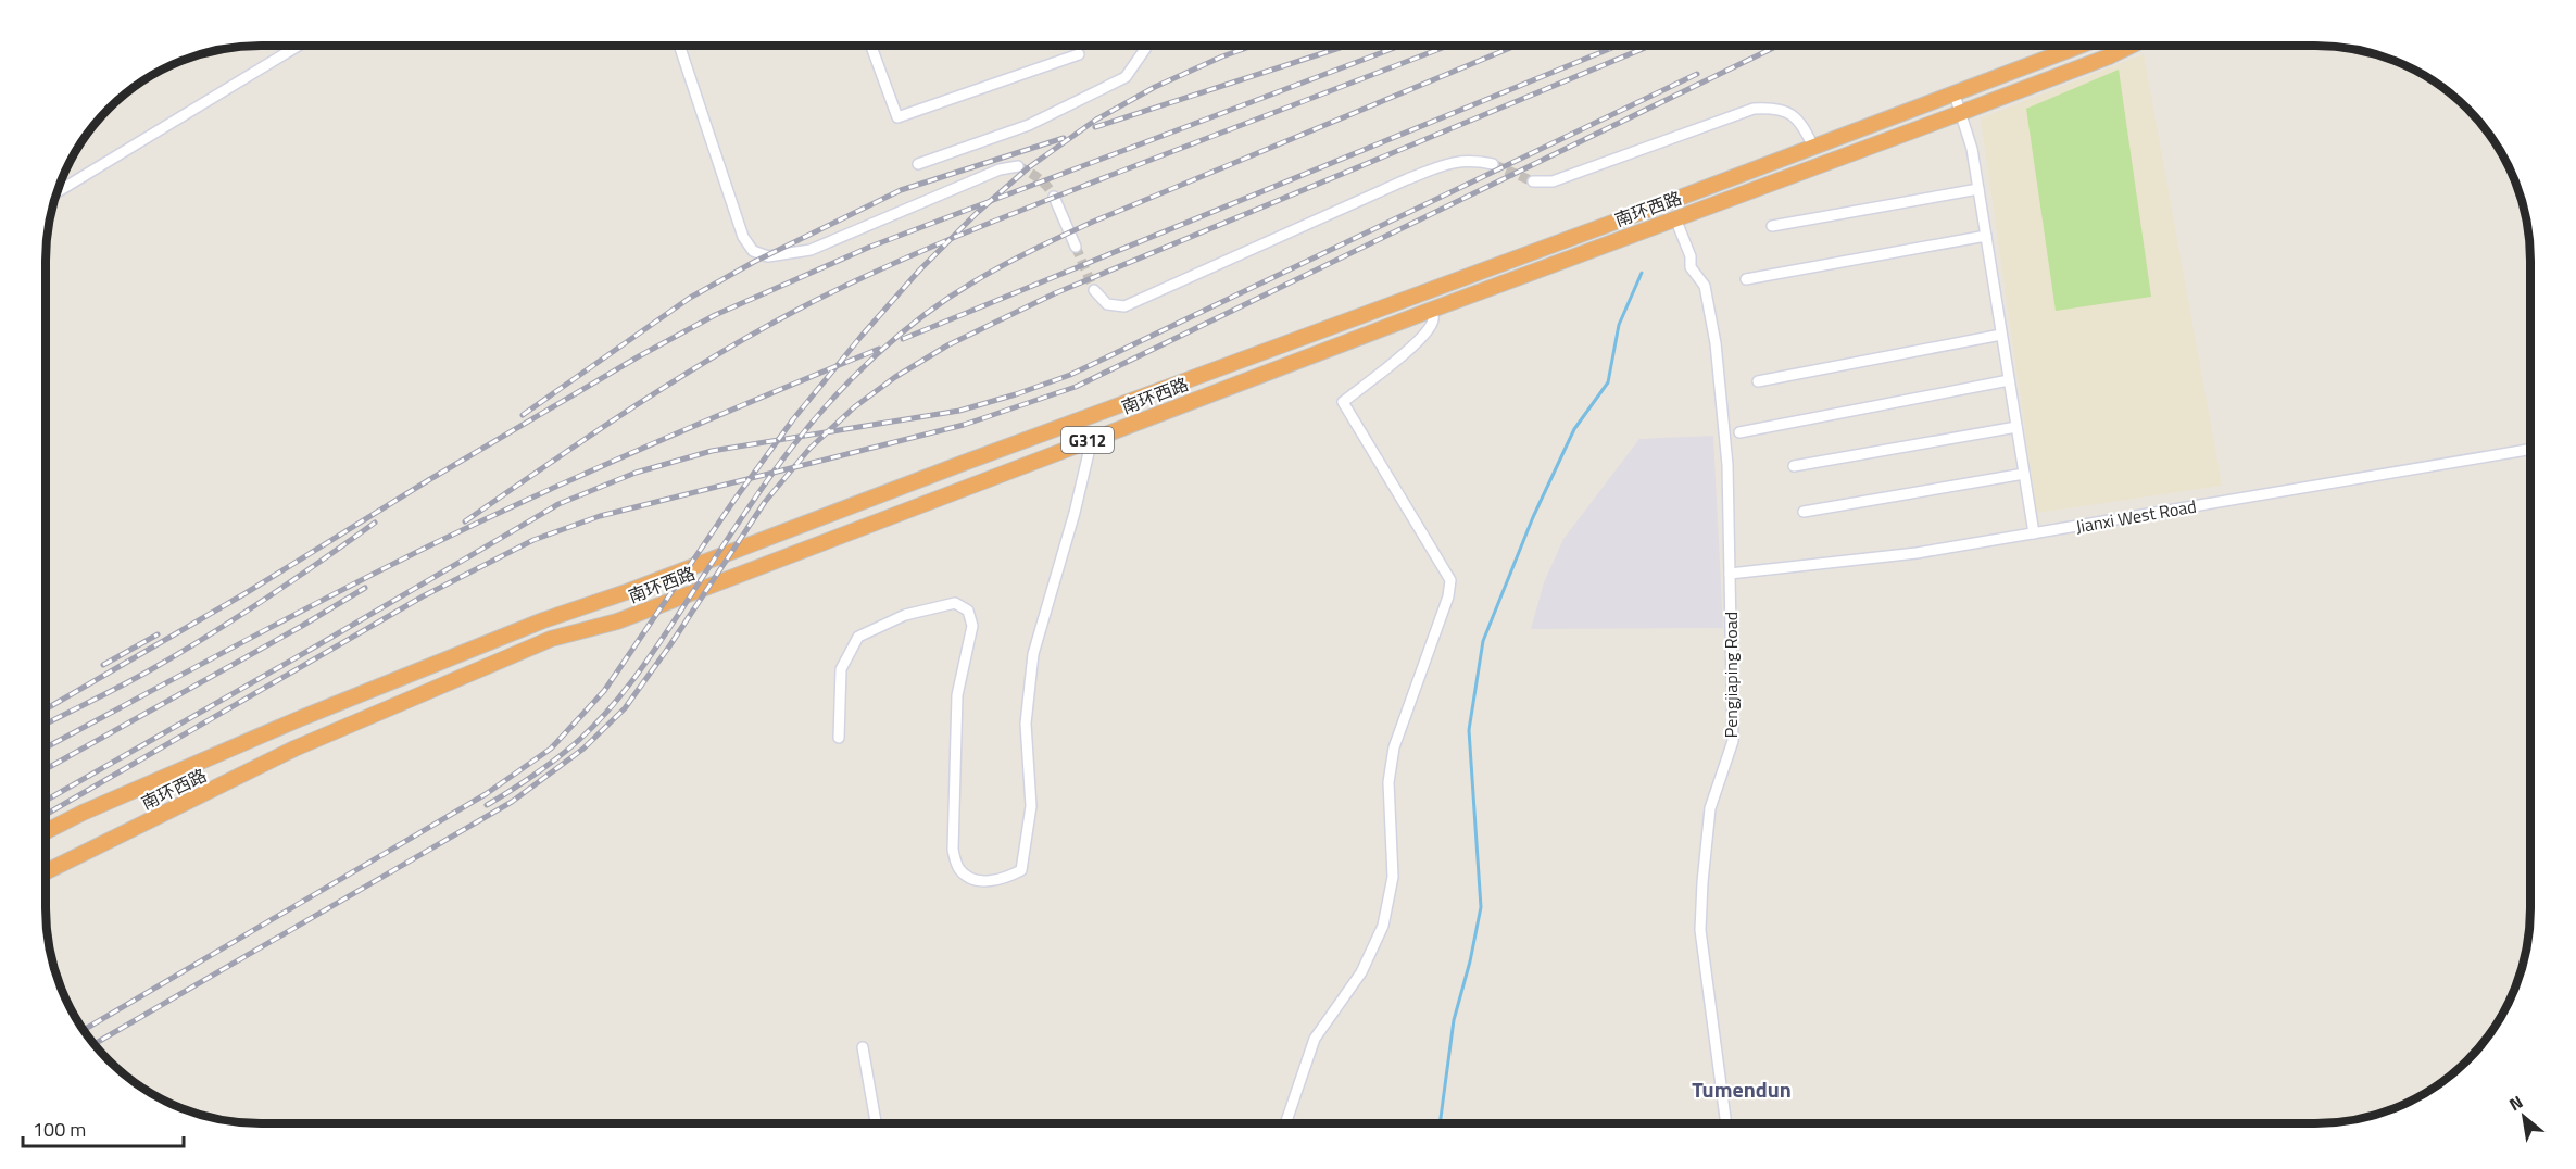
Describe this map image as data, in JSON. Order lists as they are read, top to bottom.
{
  "streets": {
    "highway": ["南环西路", "G312"],
    "street": ["Jianxi West Road", "Pengjiaping Road"]
  },
  "crossings": [
    ["南环西路", "Pengjiaping Road"],
    ["Jianxi West Road", "Pengjiaping Road"]
  ],
  "districts": ["Tumendun"],
  "scale_bar": "100 m",
  "north": "top left"
}
